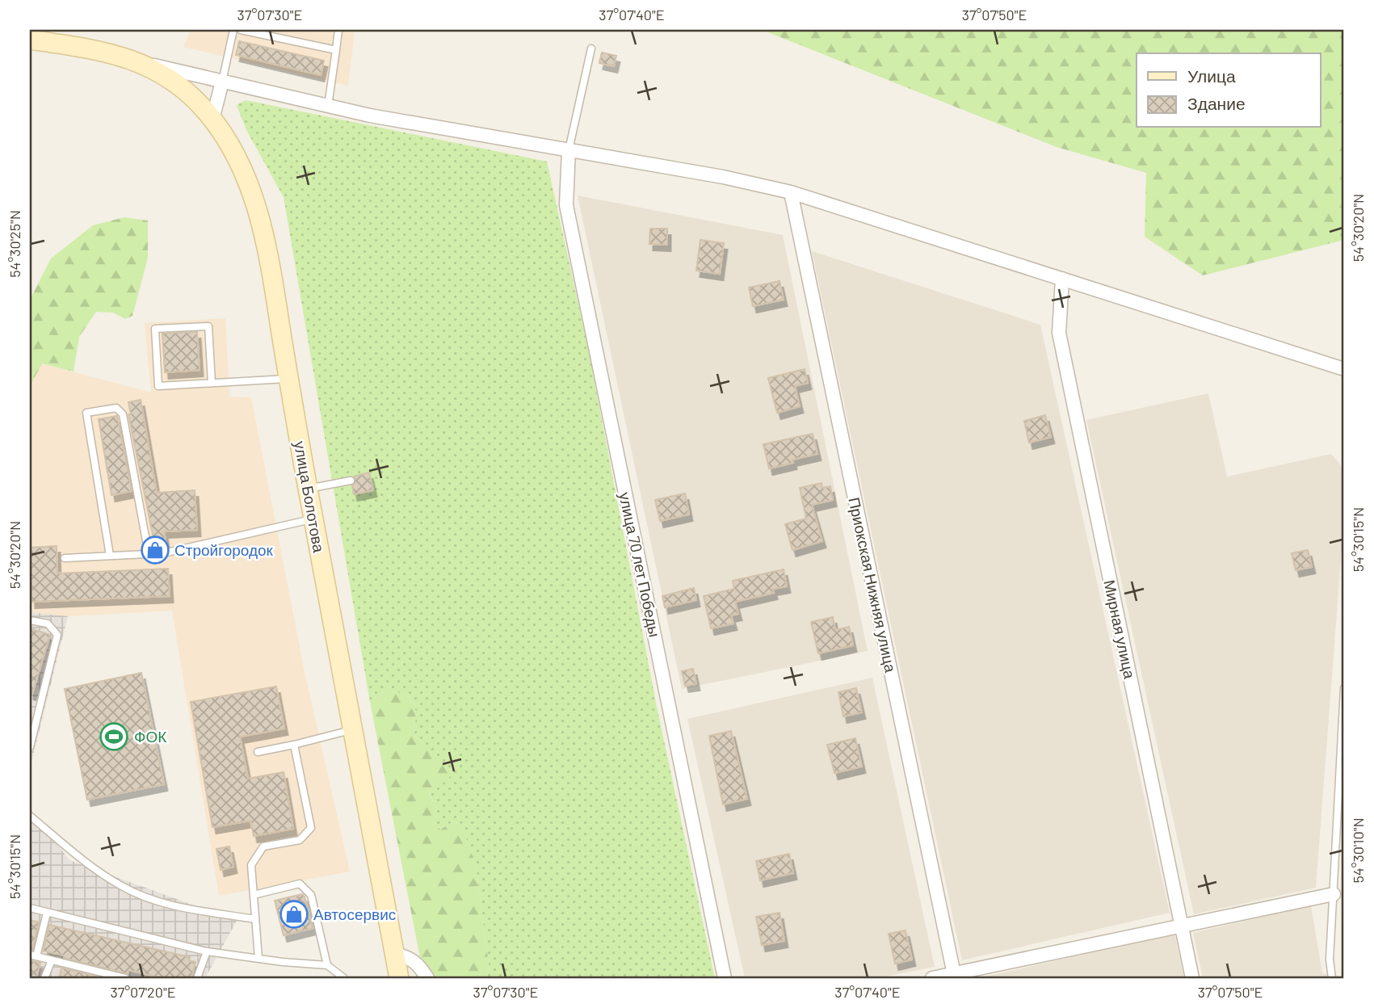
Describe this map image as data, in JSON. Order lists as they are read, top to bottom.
{
  "streets": {
    "main road": ["улица Болотова"],
    "street": ["улица 70 лет Победы", "Приокская Нижняя улица", "Мирная улица"]
  },
  "places": {
    "shop": ["Стройгородок", "Автосервис"],
    "sports": ["ФОК"]
  },
  "legend": ["Улица", "Здание"],
  "coordinates": [
    "37°07'30\"E",
    "37°07'40\"E",
    "37°07'50\"E",
    "54°30'20\"N",
    "54°30'25\"N",
    "54°30'15\"N",
    "54°30'10\"N",
    "37°07'20\"E"
  ]
}
